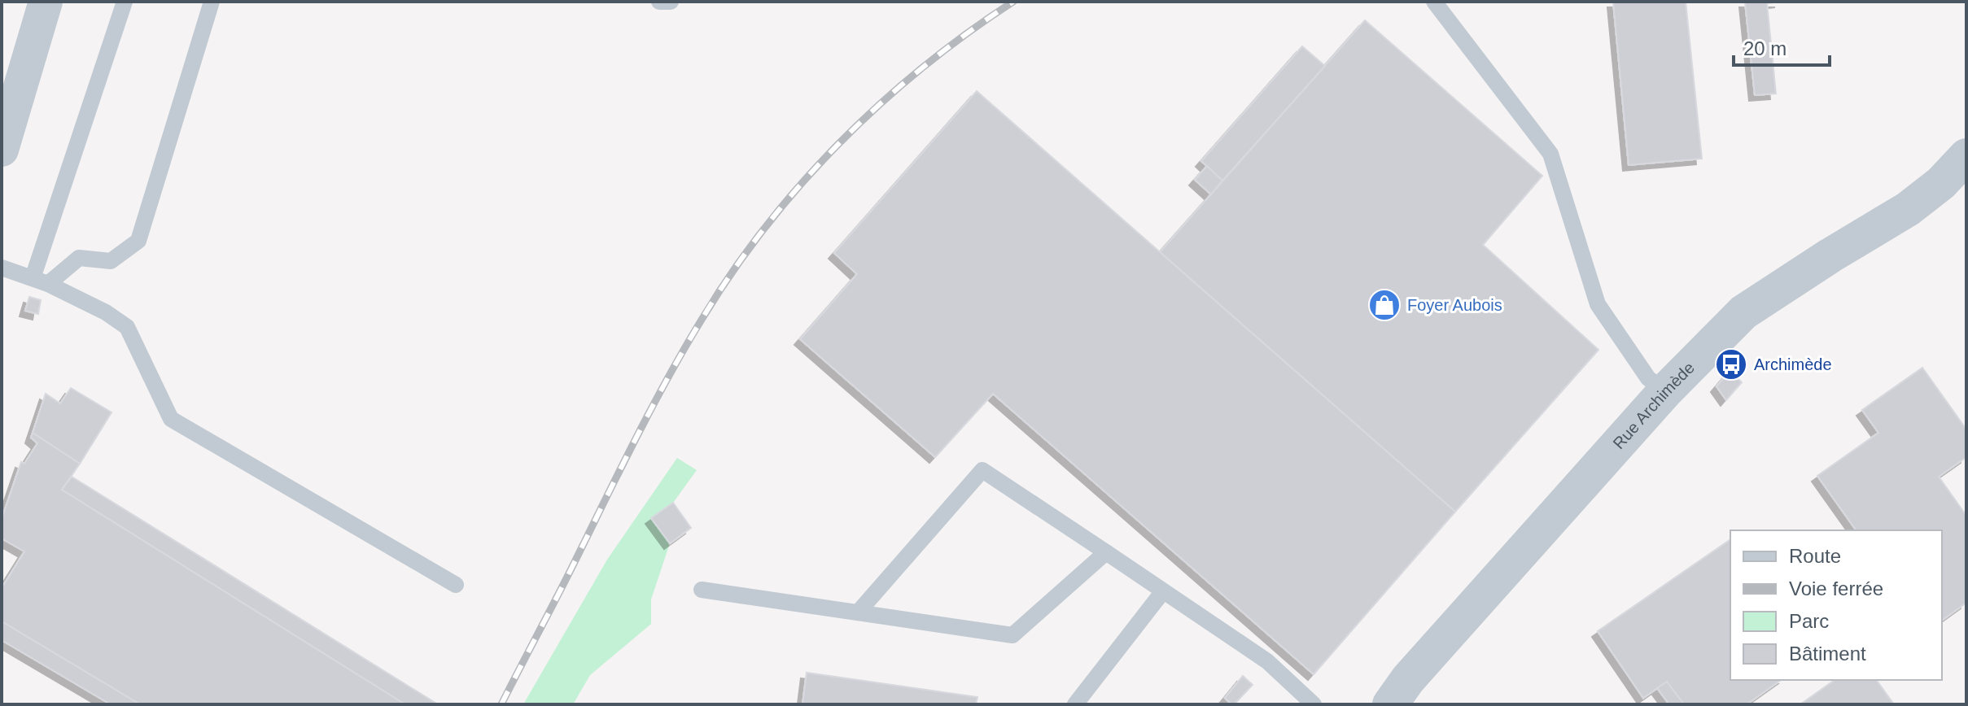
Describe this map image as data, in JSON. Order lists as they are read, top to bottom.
{
  "streets": {
    "street": ["Rue Archimède"]
  },
  "places": {
    "shop": ["Foyer Aubois"],
    "bus stop": ["Archimède"]
  },
  "legend": [
    "Route",
    "Voie ferrée",
    "Parc",
    "Bâtiment"
  ],
  "scale_bar": "20 m"
}
